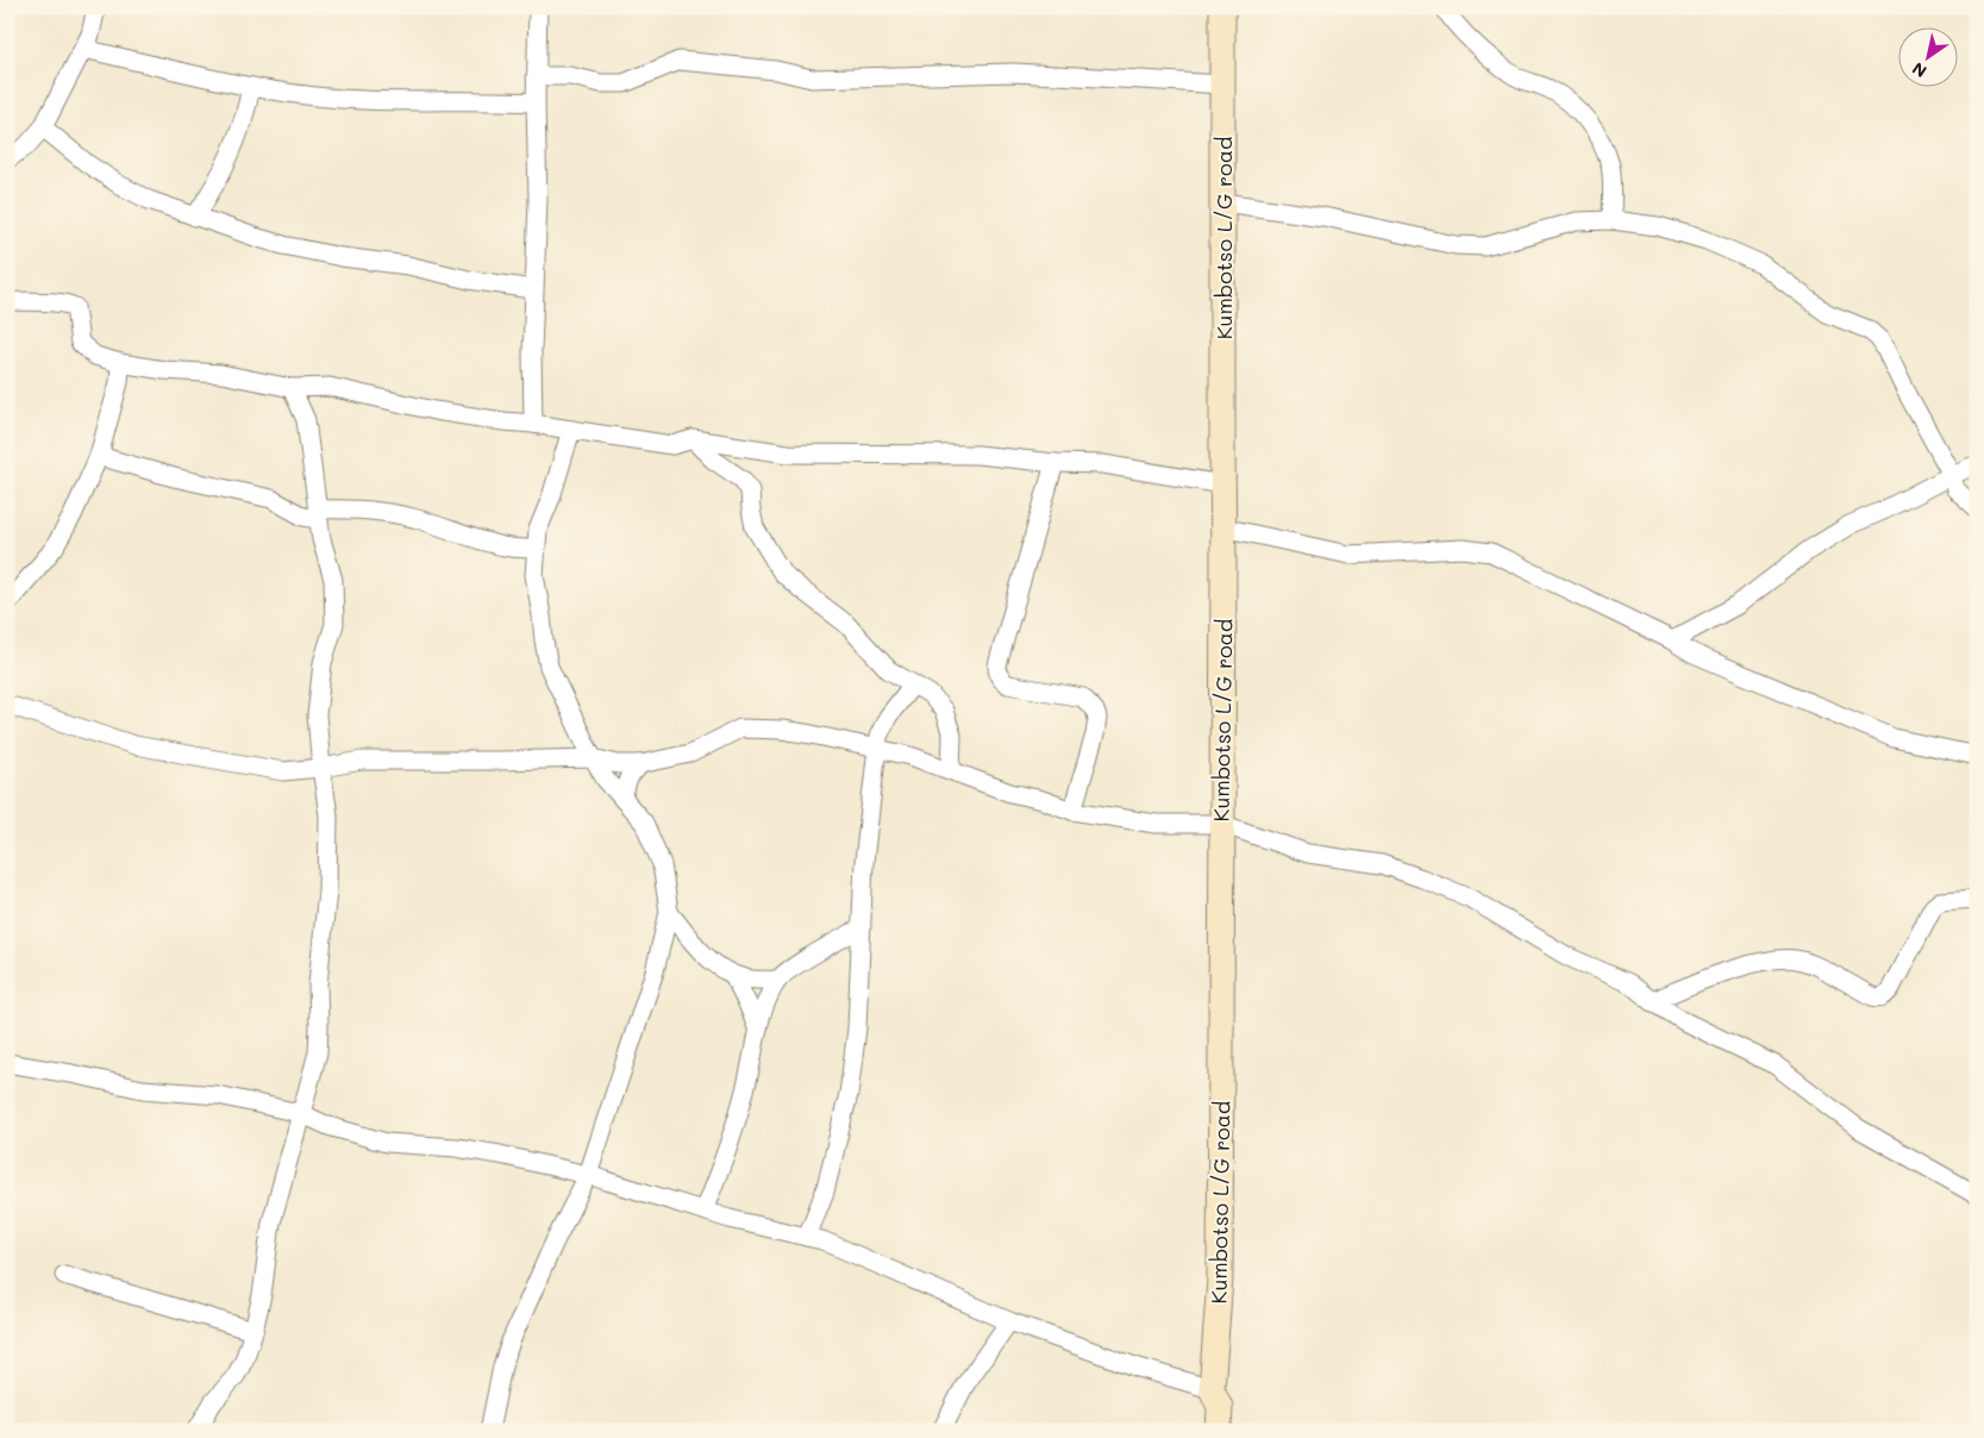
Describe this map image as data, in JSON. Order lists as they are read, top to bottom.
{
  "streets": {
    "main road": ["Kumbotso L/G road"]
  },
  "north": "bottom left"
}
